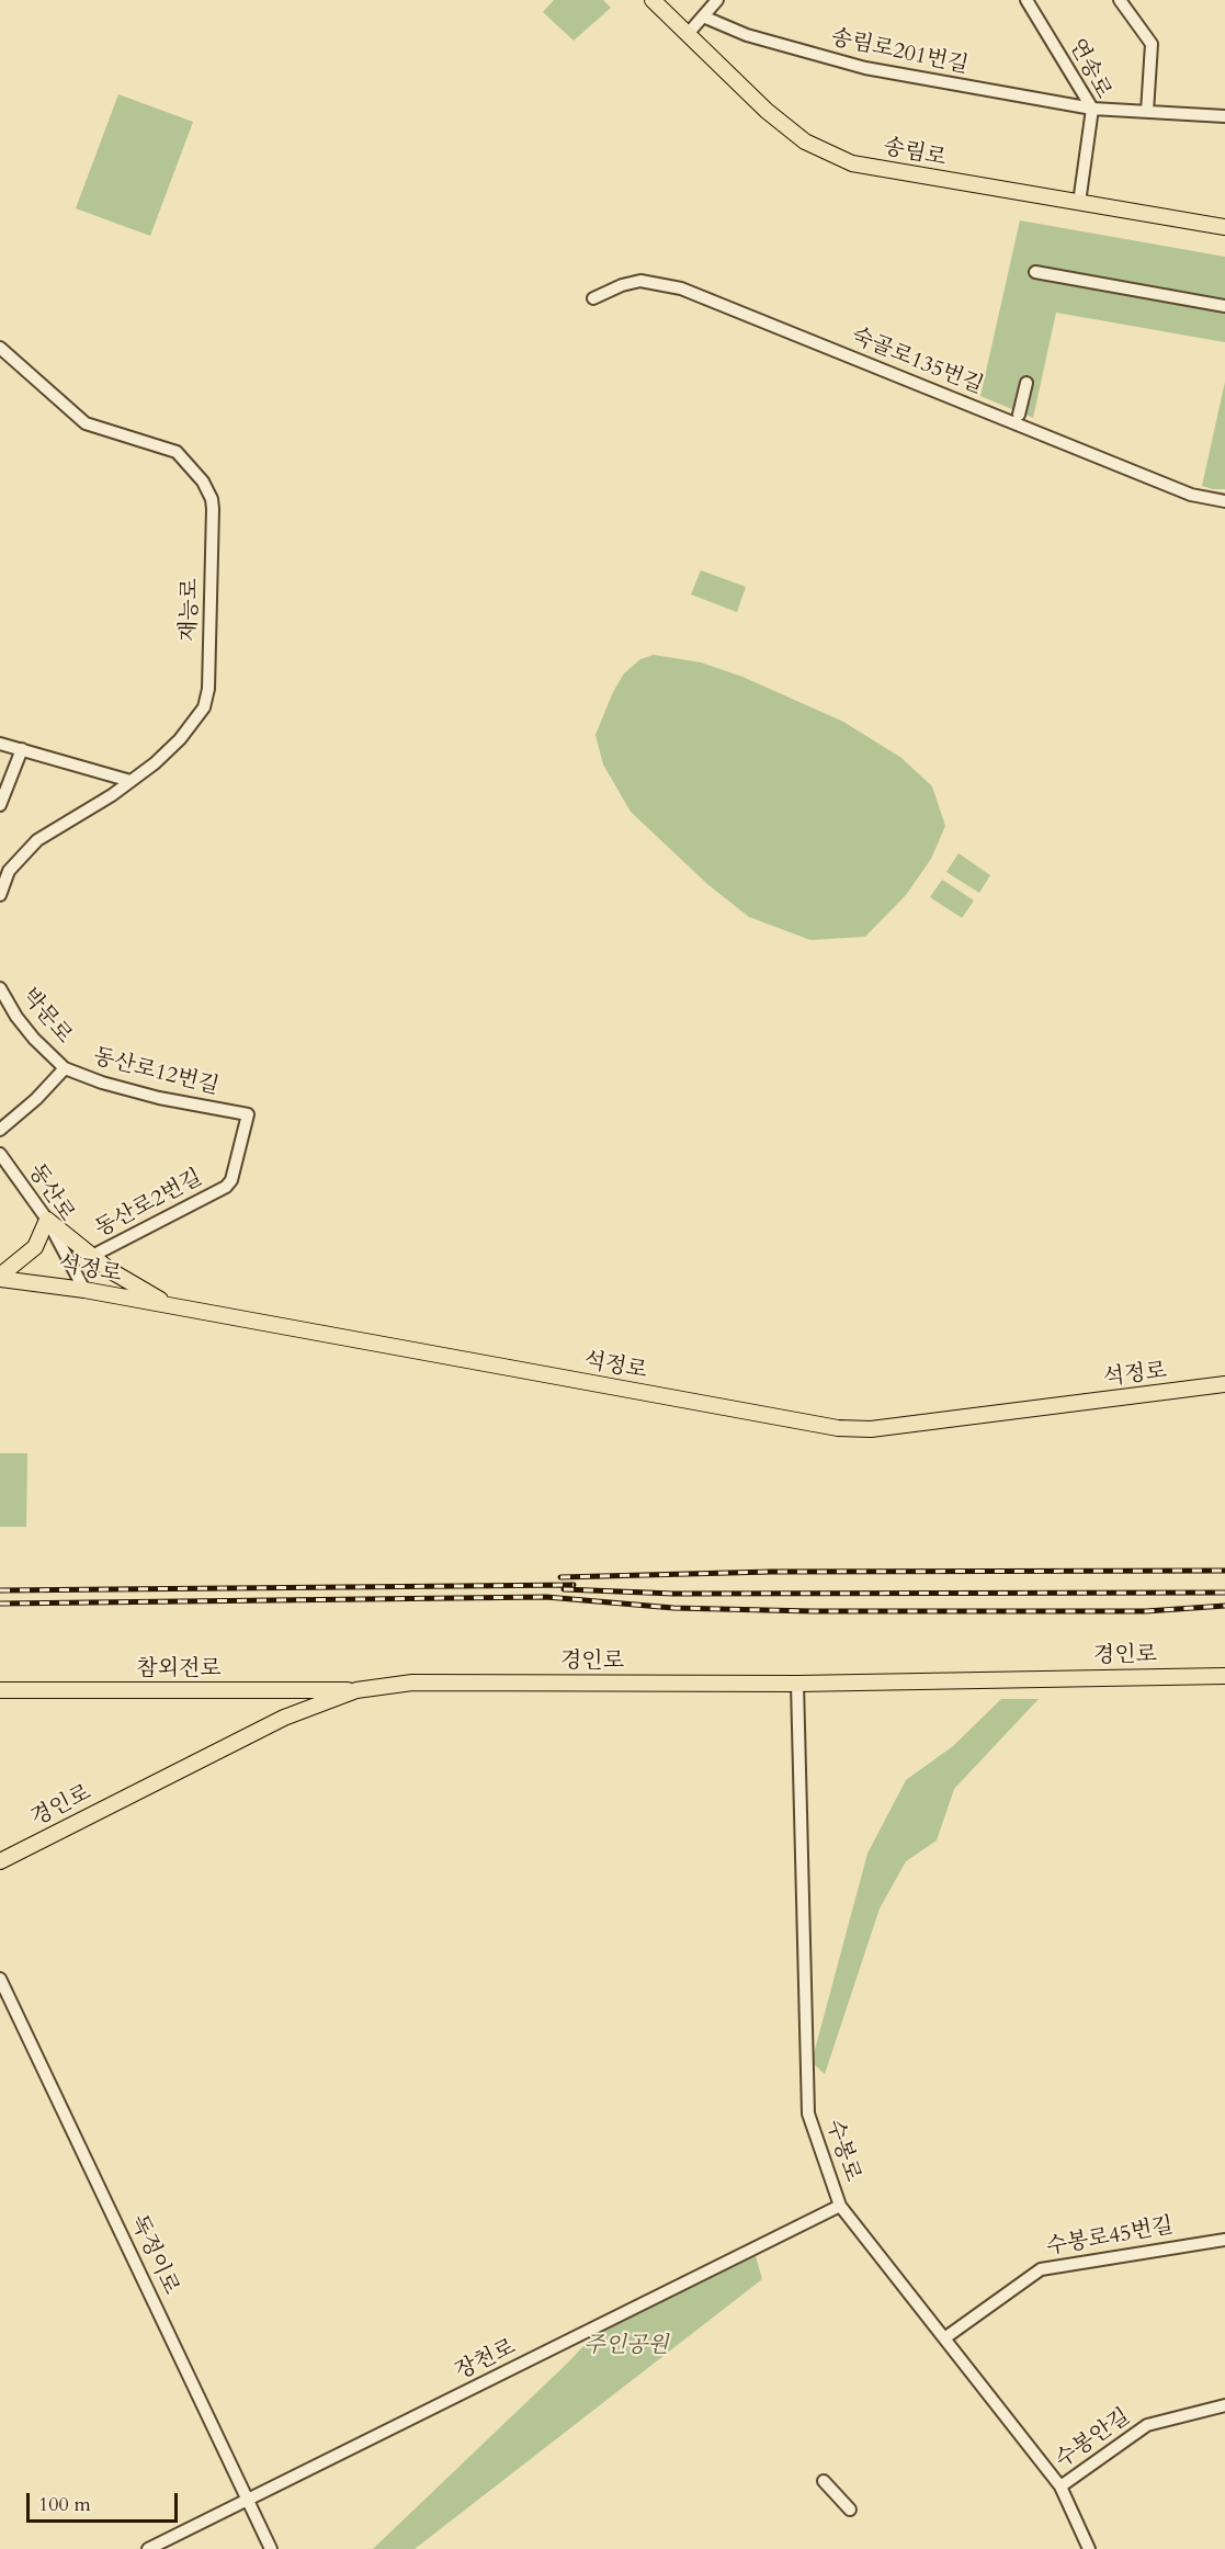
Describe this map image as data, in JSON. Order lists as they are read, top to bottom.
{
  "streets": {
    "main road": [
      "송림로",
      "석정로",
      "경인로",
      "참외전로"
    ],
    "street": [
      "송림로201번길",
      "연송로",
      "숙골로135번길",
      "재능로",
      "박문로",
      "동산로12번길",
      "동산로",
      "동산로2번길",
      "수봉로",
      "수봉로45번길",
      "독정이로",
      "장천로",
      "수봉안길"
    ]
  },
  "crossings": [
    ["송림로201번길", "연송로"],
    ["연송로", "송림로"],
    ["박문로", "동산로12번길"],
    ["동산로12번길", "동산로2번길"],
    ["동산로", "석정로"],
    ["경인로", "참외전로"],
    ["경인로", "수봉로"],
    ["수봉로", "수봉로45번길"],
    ["수봉로", "장천로"],
    ["수봉로", "수봉안길"],
    ["독정이로", "장천로"]
  ],
  "parks": ["주인공원"],
  "scale_bar": "100 m"
}
